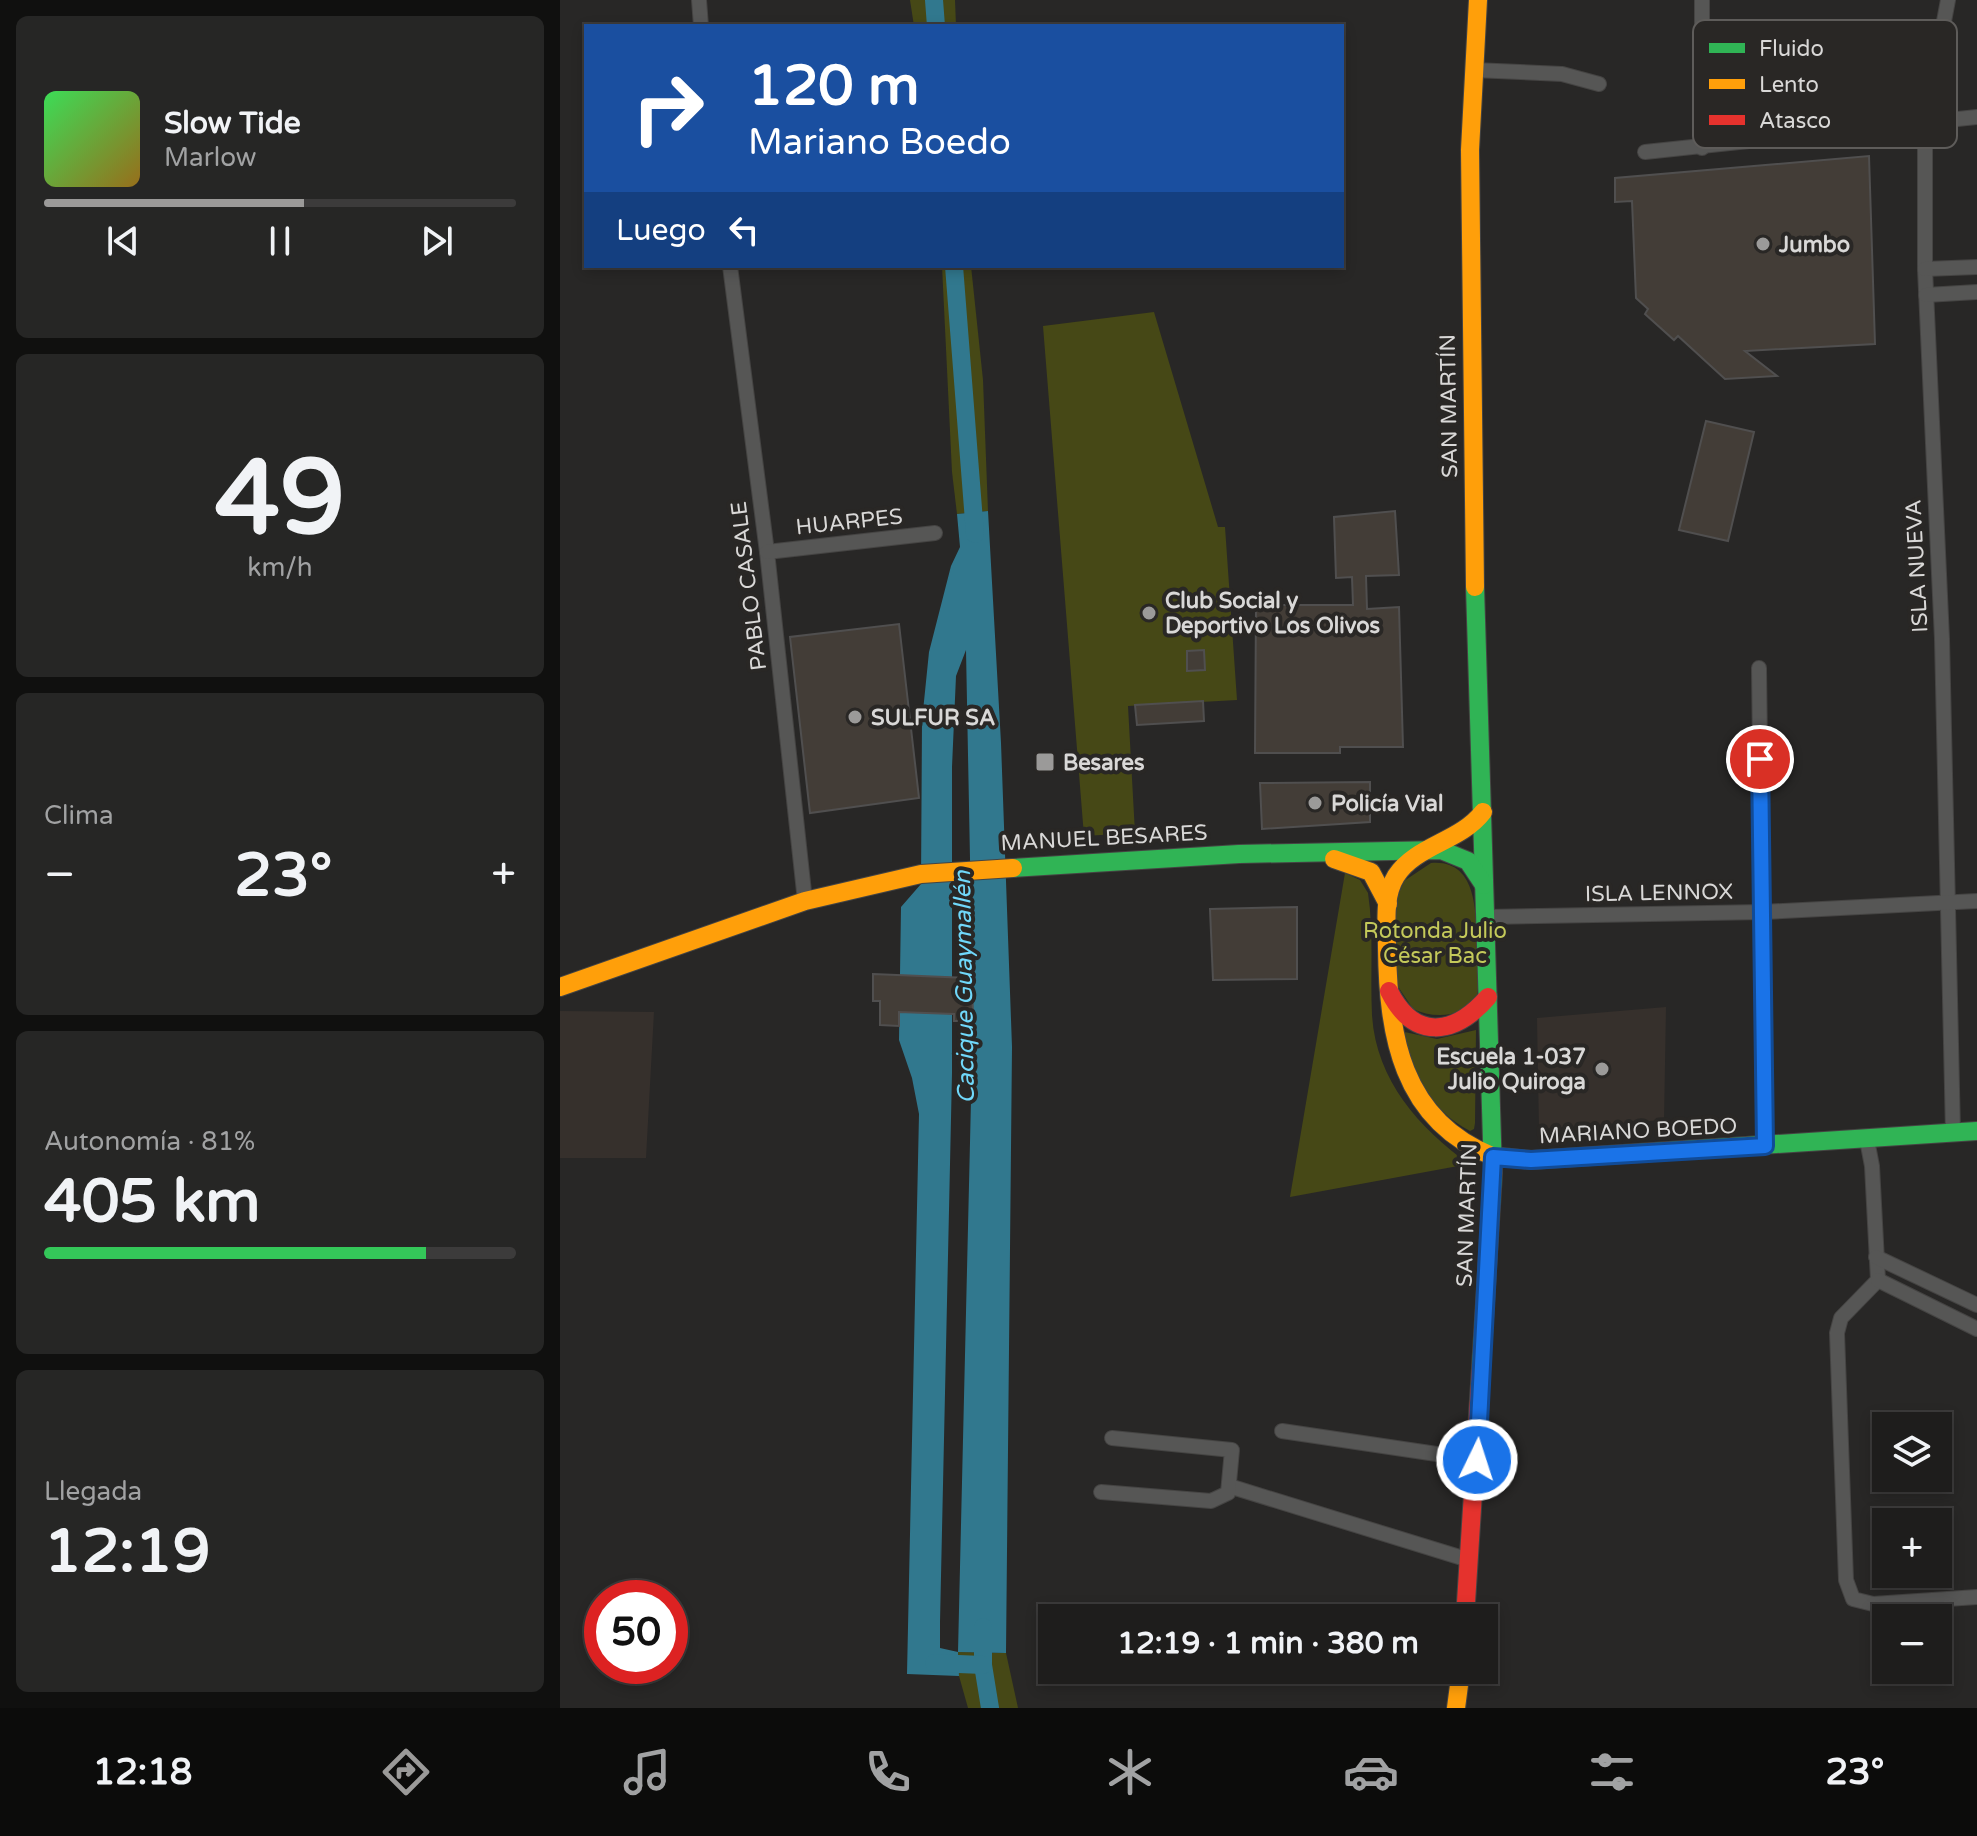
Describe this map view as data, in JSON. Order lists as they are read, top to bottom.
{
  "streets": {
    "main road": ["SAN MARTÍN", "MANUEL BESARES", "MARIANO BOEDO"],
    "street": [
      "HUARPES",
      "ISLA NUEVA",
      "PABLO CASALE",
      "ISLA LENNOX"
    ]
  },
  "crossings": [
    ["SAN MARTÍN", "MANUEL BESARES"],
    ["SAN MARTÍN", "ISLA LENNOX"],
    ["SAN MARTÍN", "MARIANO BOEDO"],
    ["HUARPES", "PABLO CASALE"],
    ["ISLA NUEVA", "ISLA LENNOX"],
    ["ISLA NUEVA", "MARIANO BOEDO"],
    ["PABLO CASALE", "MANUEL BESARES"],
    ["MANUEL BESARES", "ISLA LENNOX"]
  ],
  "water": ["Cacique Guaymallén"],
  "parks": ["Rotonda Julio César Bac"],
  "places": {
    "other": [
      "Jumbo",
      "Club Social y Deportivo Los Olivos",
      "SULFUR SA",
      "Policía Vial",
      "Escuela 1-037 Julio Quiroga"
    ],
    "transit": ["Besares"]
  },
  "legend": ["Fluido", "Lento", "Atasco"],
  "page": {
    "turn": ["120 m", "Mariano Boedo"],
    "song": ["Slow Tide", "Marlow"],
    "then": "Luego",
    "tile": [
      ["49", "km/h"],
      "Clima",
      ["Autonomía · 81%", "405 km"],
      ["Llegada", "12:19"]
    ],
    "heat": ["−", "23°", "+"],
    "map_buttons": ["+", "−"],
    "limit": "50",
    "trip": "12:19 · 1 min · 380 m",
    "tabs": ["12:18", "23°"]
  }
}
